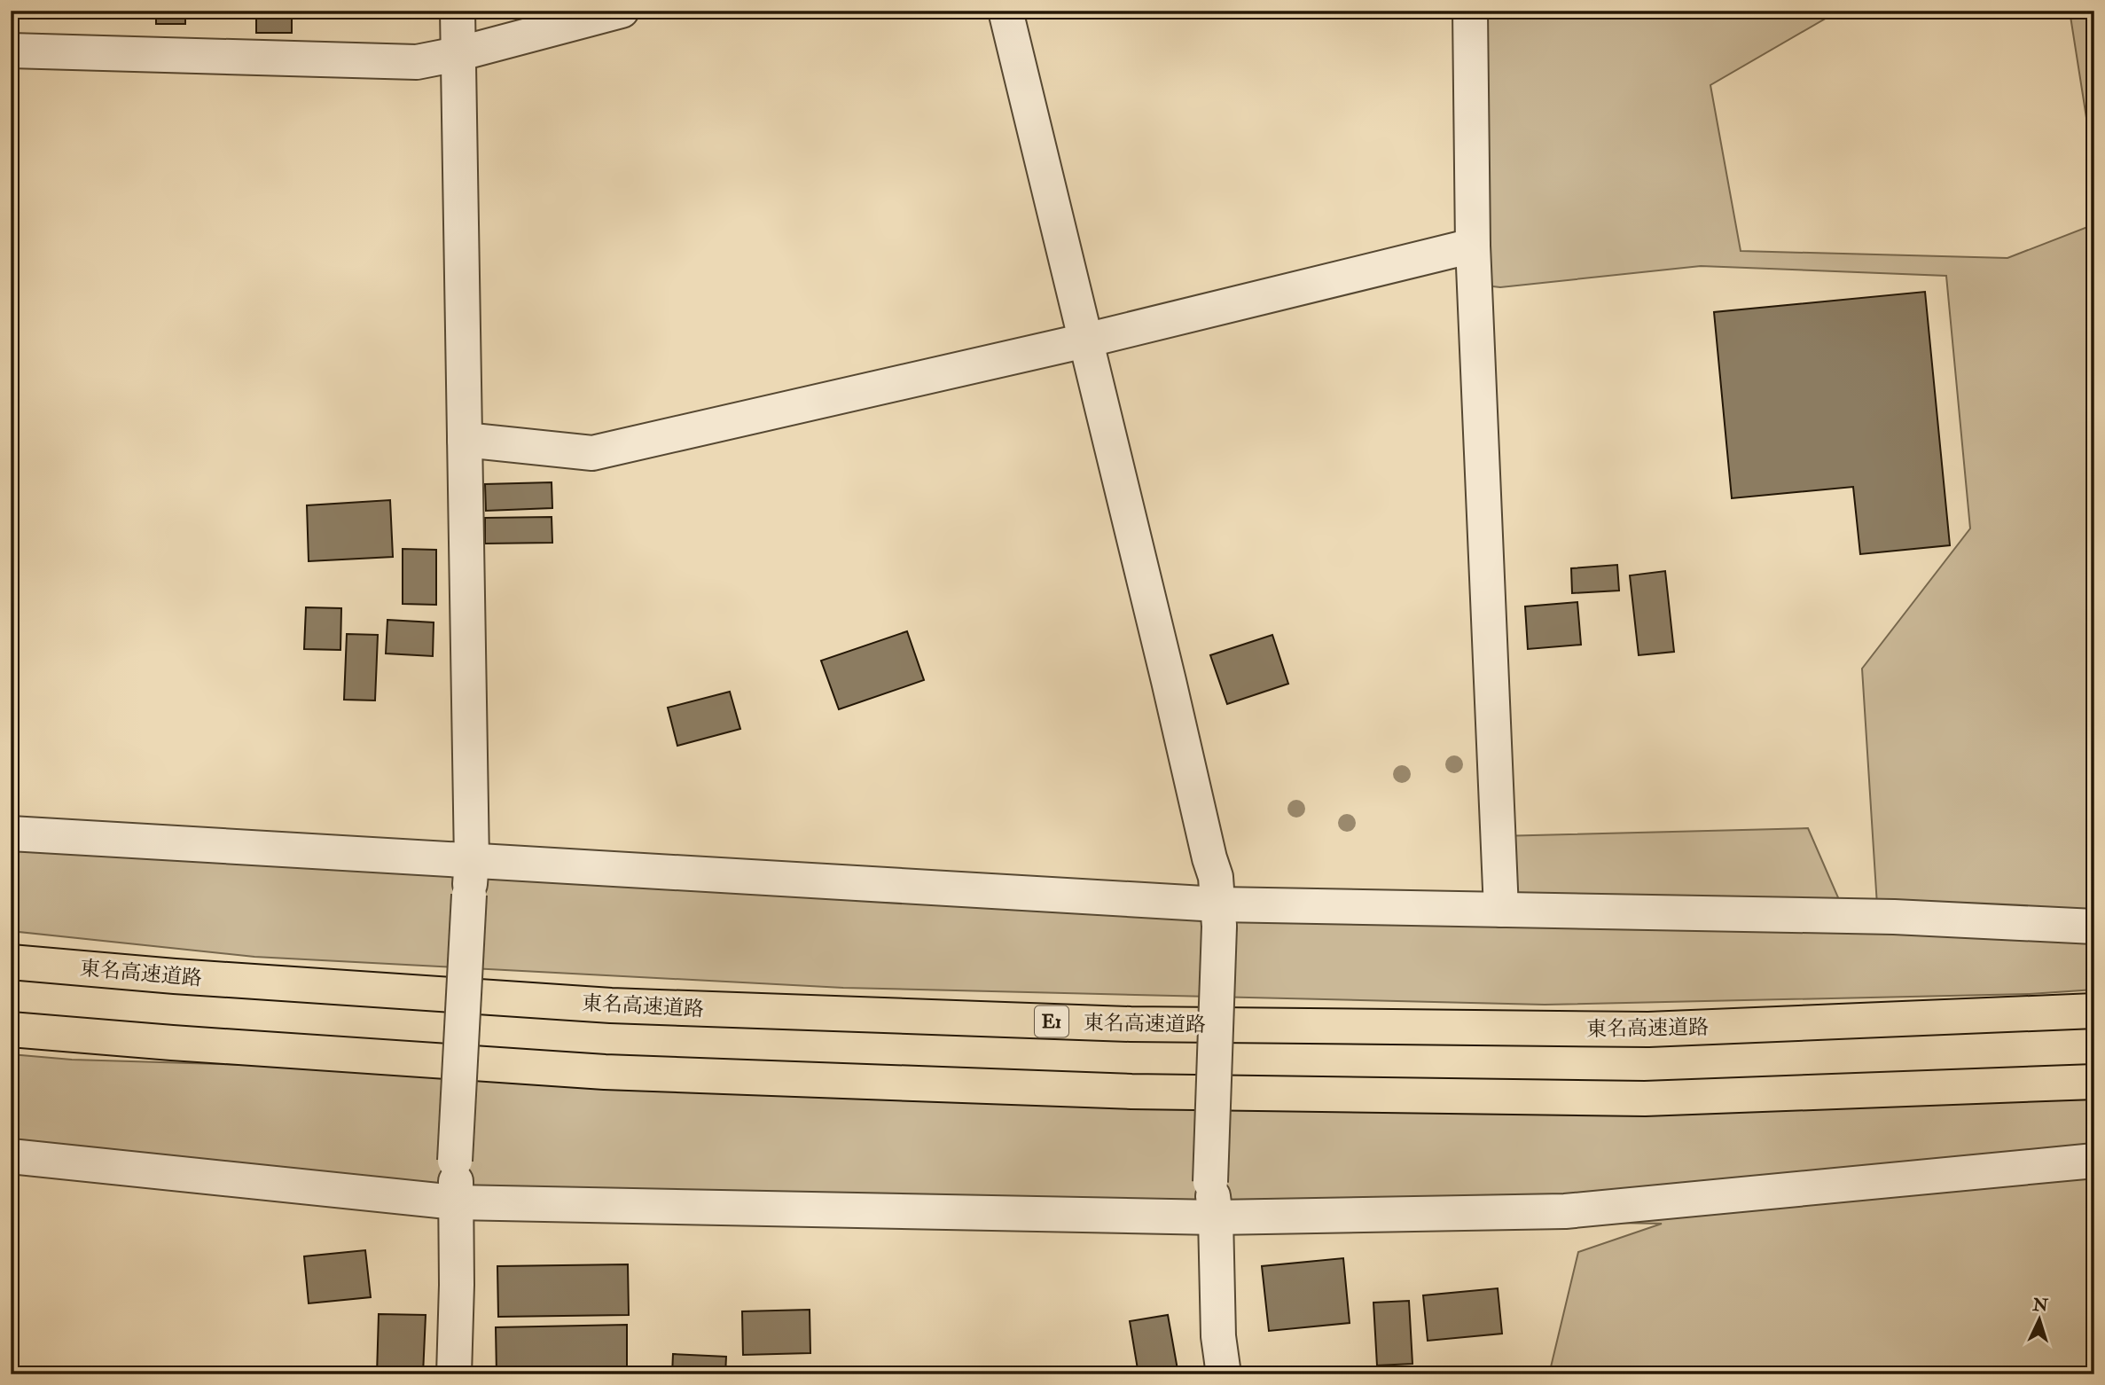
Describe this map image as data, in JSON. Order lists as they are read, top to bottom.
{
  "streets": {
    "highway": ["東名高速道路", "E1"]
  },
  "north": "top"
}
